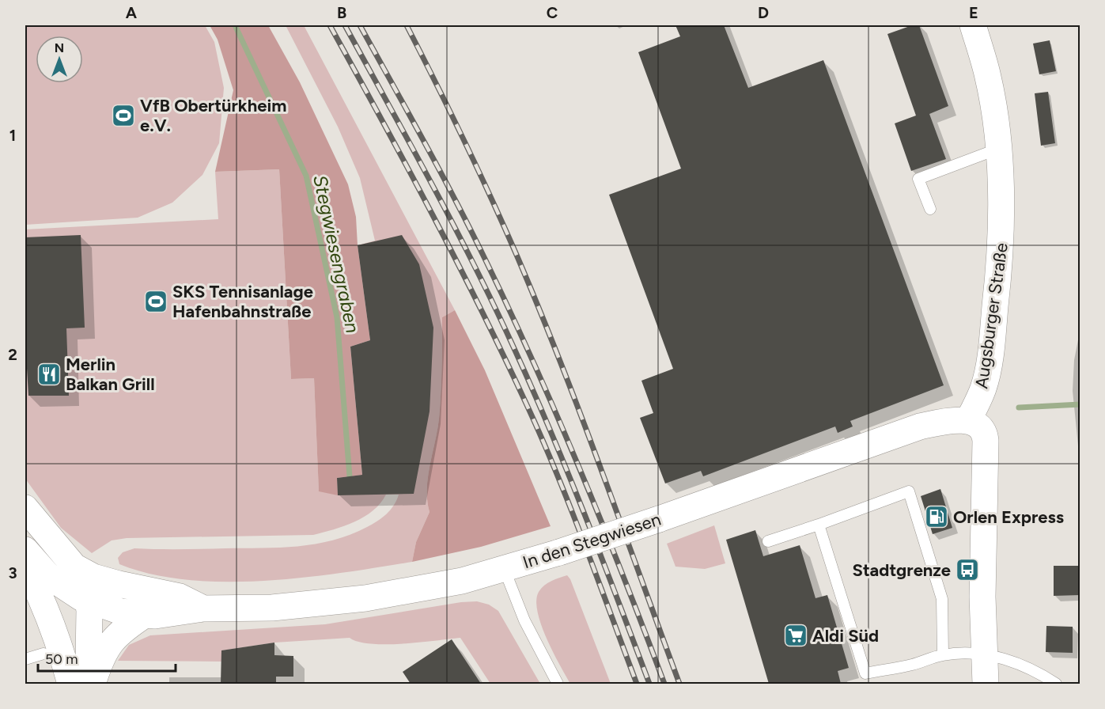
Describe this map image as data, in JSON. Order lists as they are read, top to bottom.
{
  "streets": {
    "main road": ["Augsburger Straße", "In den Stegwiesen"]
  },
  "crossings": [
    ["Augsburger Straße", "In den Stegwiesen"]
  ],
  "water": ["Stegwiesengraben"],
  "places": {
    "sports": ["VfB Obertürkheim e.V.", "SKS Tennisanlage Hafenbahnstraße"],
    "restaurant": ["Merlin Balkan Grill"],
    "fuel station": ["Orlen Express"],
    "bus stop": ["Stadtgrenze"],
    "supermarket": ["Aldi Süd"]
  },
  "scale_bar": "50 m",
  "north": "top",
  "grid": {
    "columns": [
      "A",
      "B",
      "C",
      "D",
      "E"
    ],
    "rows": ["1", "2", "3"]
  }
}
